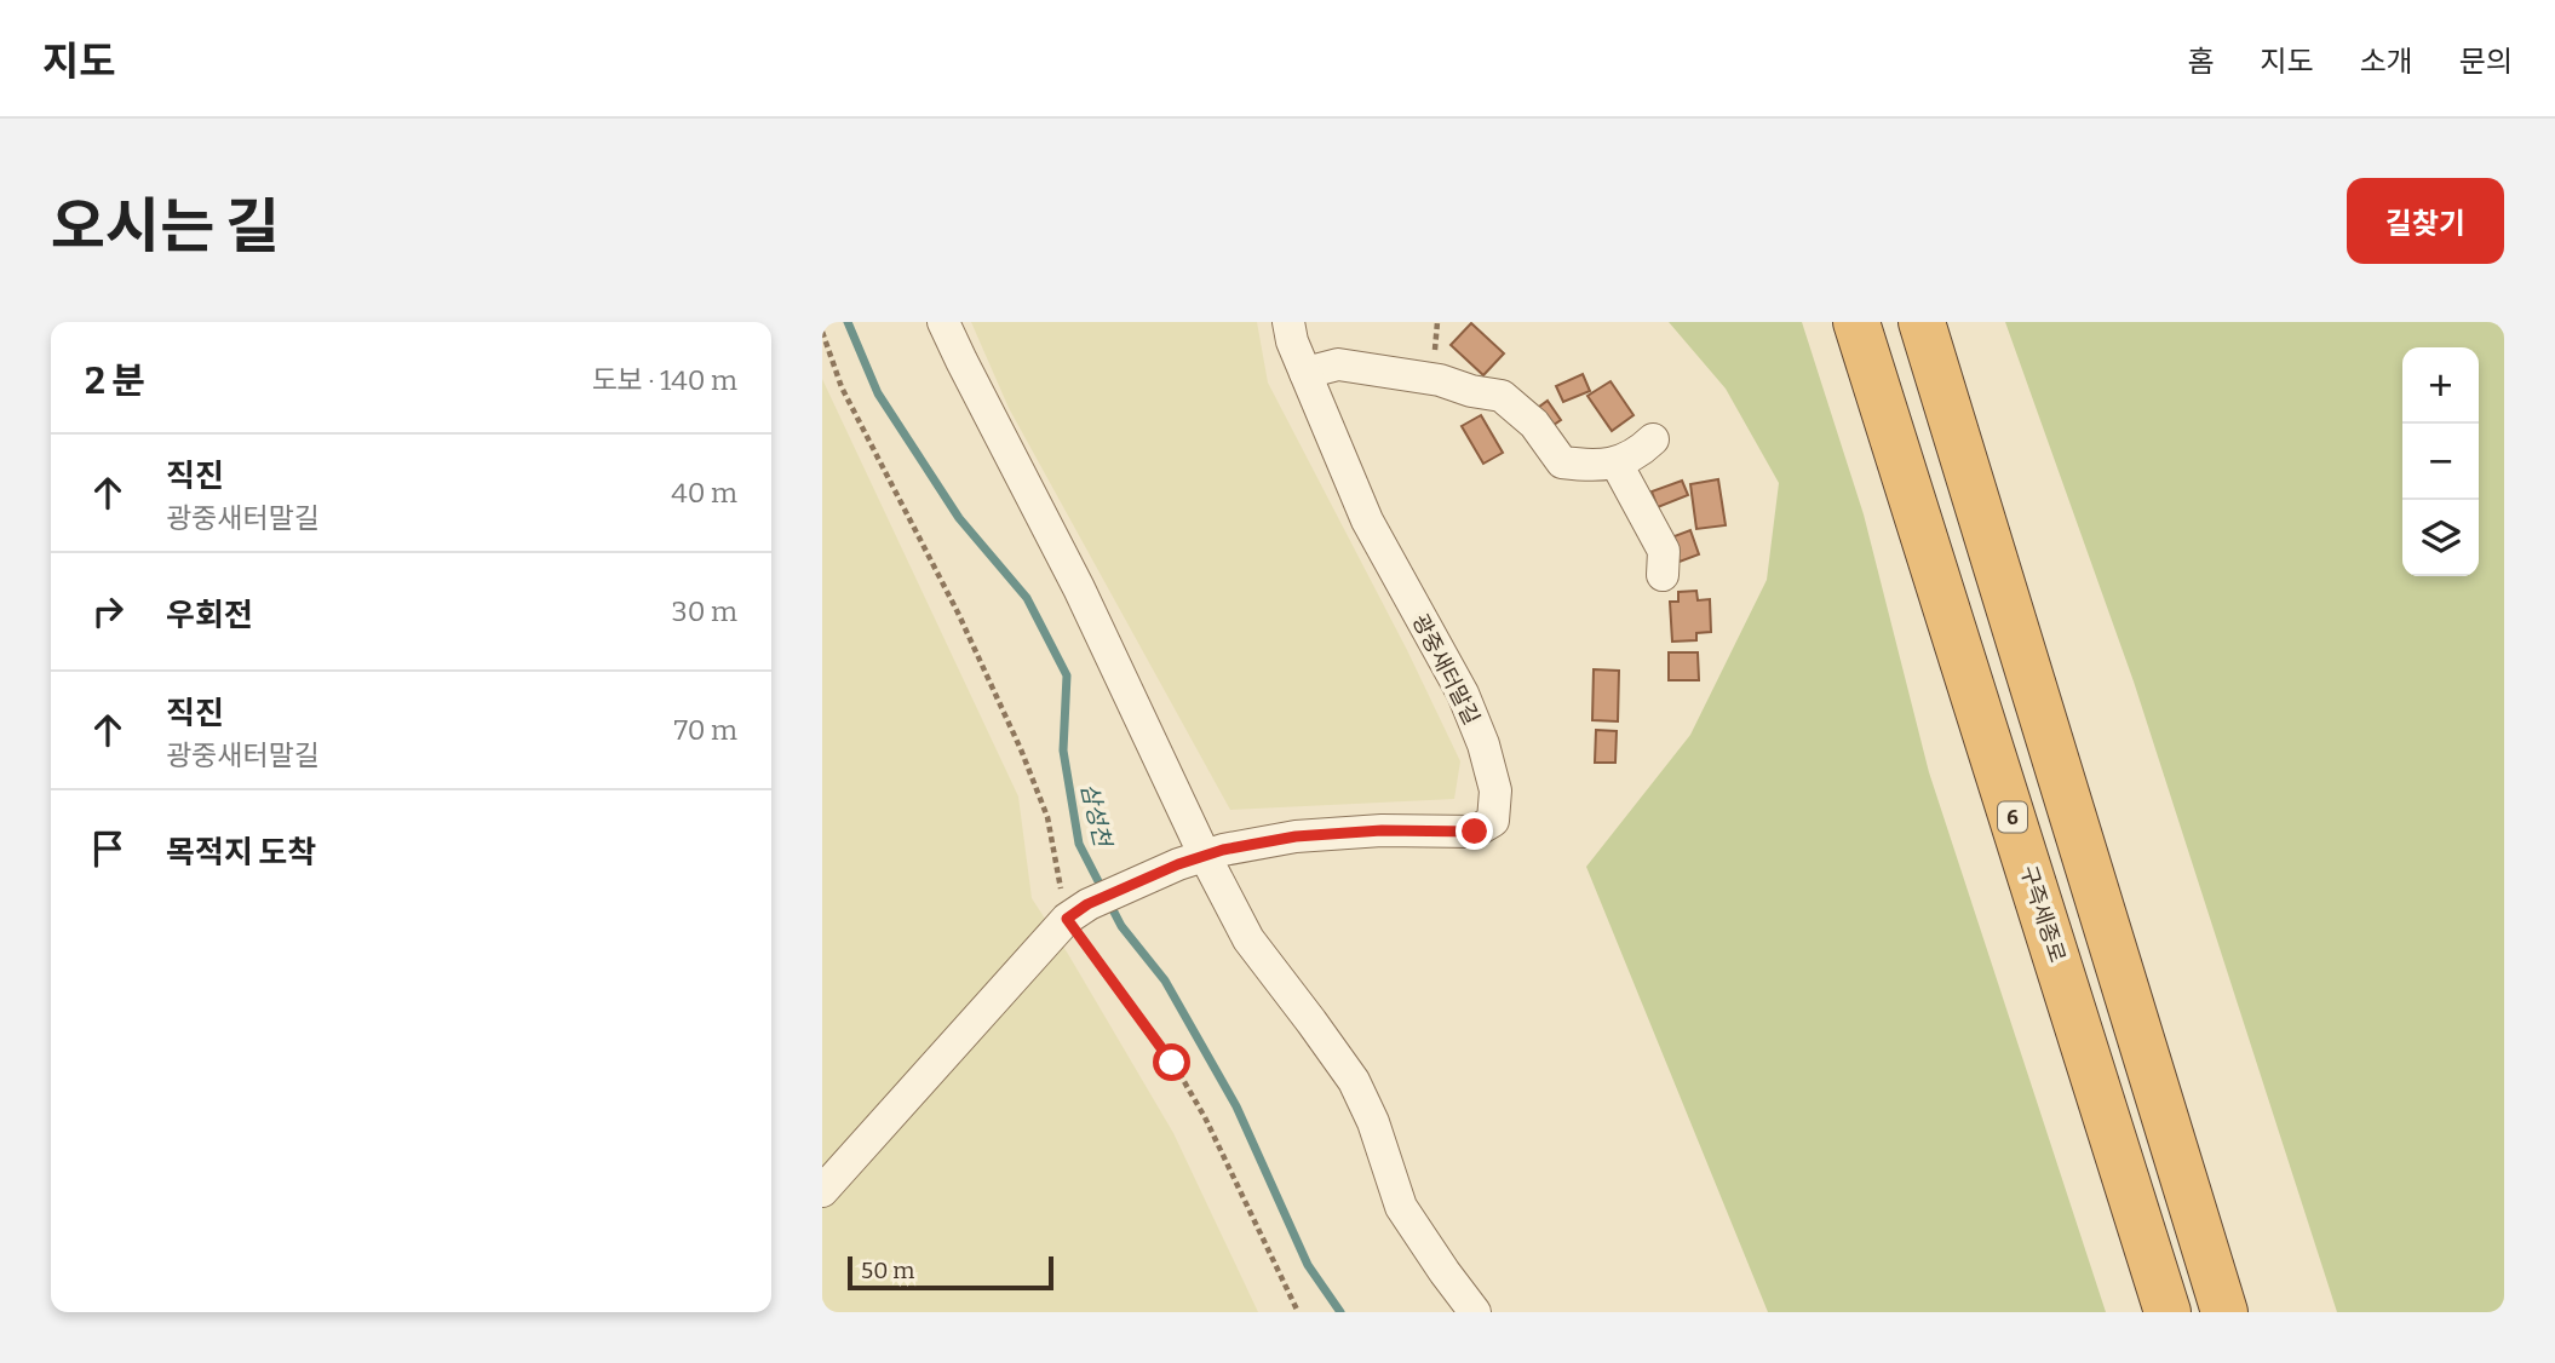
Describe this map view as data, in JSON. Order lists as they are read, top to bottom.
{
  "streets": {
    "highway": ["6", "구즉세종로"],
    "street": ["광중새터말길"]
  },
  "water": ["삼성천"],
  "scale_bar": "50 m",
  "page": {
    "header": "지도",
    "nav": [
      "홈",
      "지도",
      "소개",
      "문의"
    ],
    "title": "오시는 길",
    "buttons": "길찾기",
    "heading": ["2 분", "도보 · 140 m"],
    "map_buttons": ["+", "−"],
    "list": [
      ["직진", "광중새터말길", "40 m"],
      ["우회전", "30 m"],
      ["직진", "광중새터말길", "70 m"],
      "목적지 도착"
    ],
    "scale": "50 m"
  }
}
